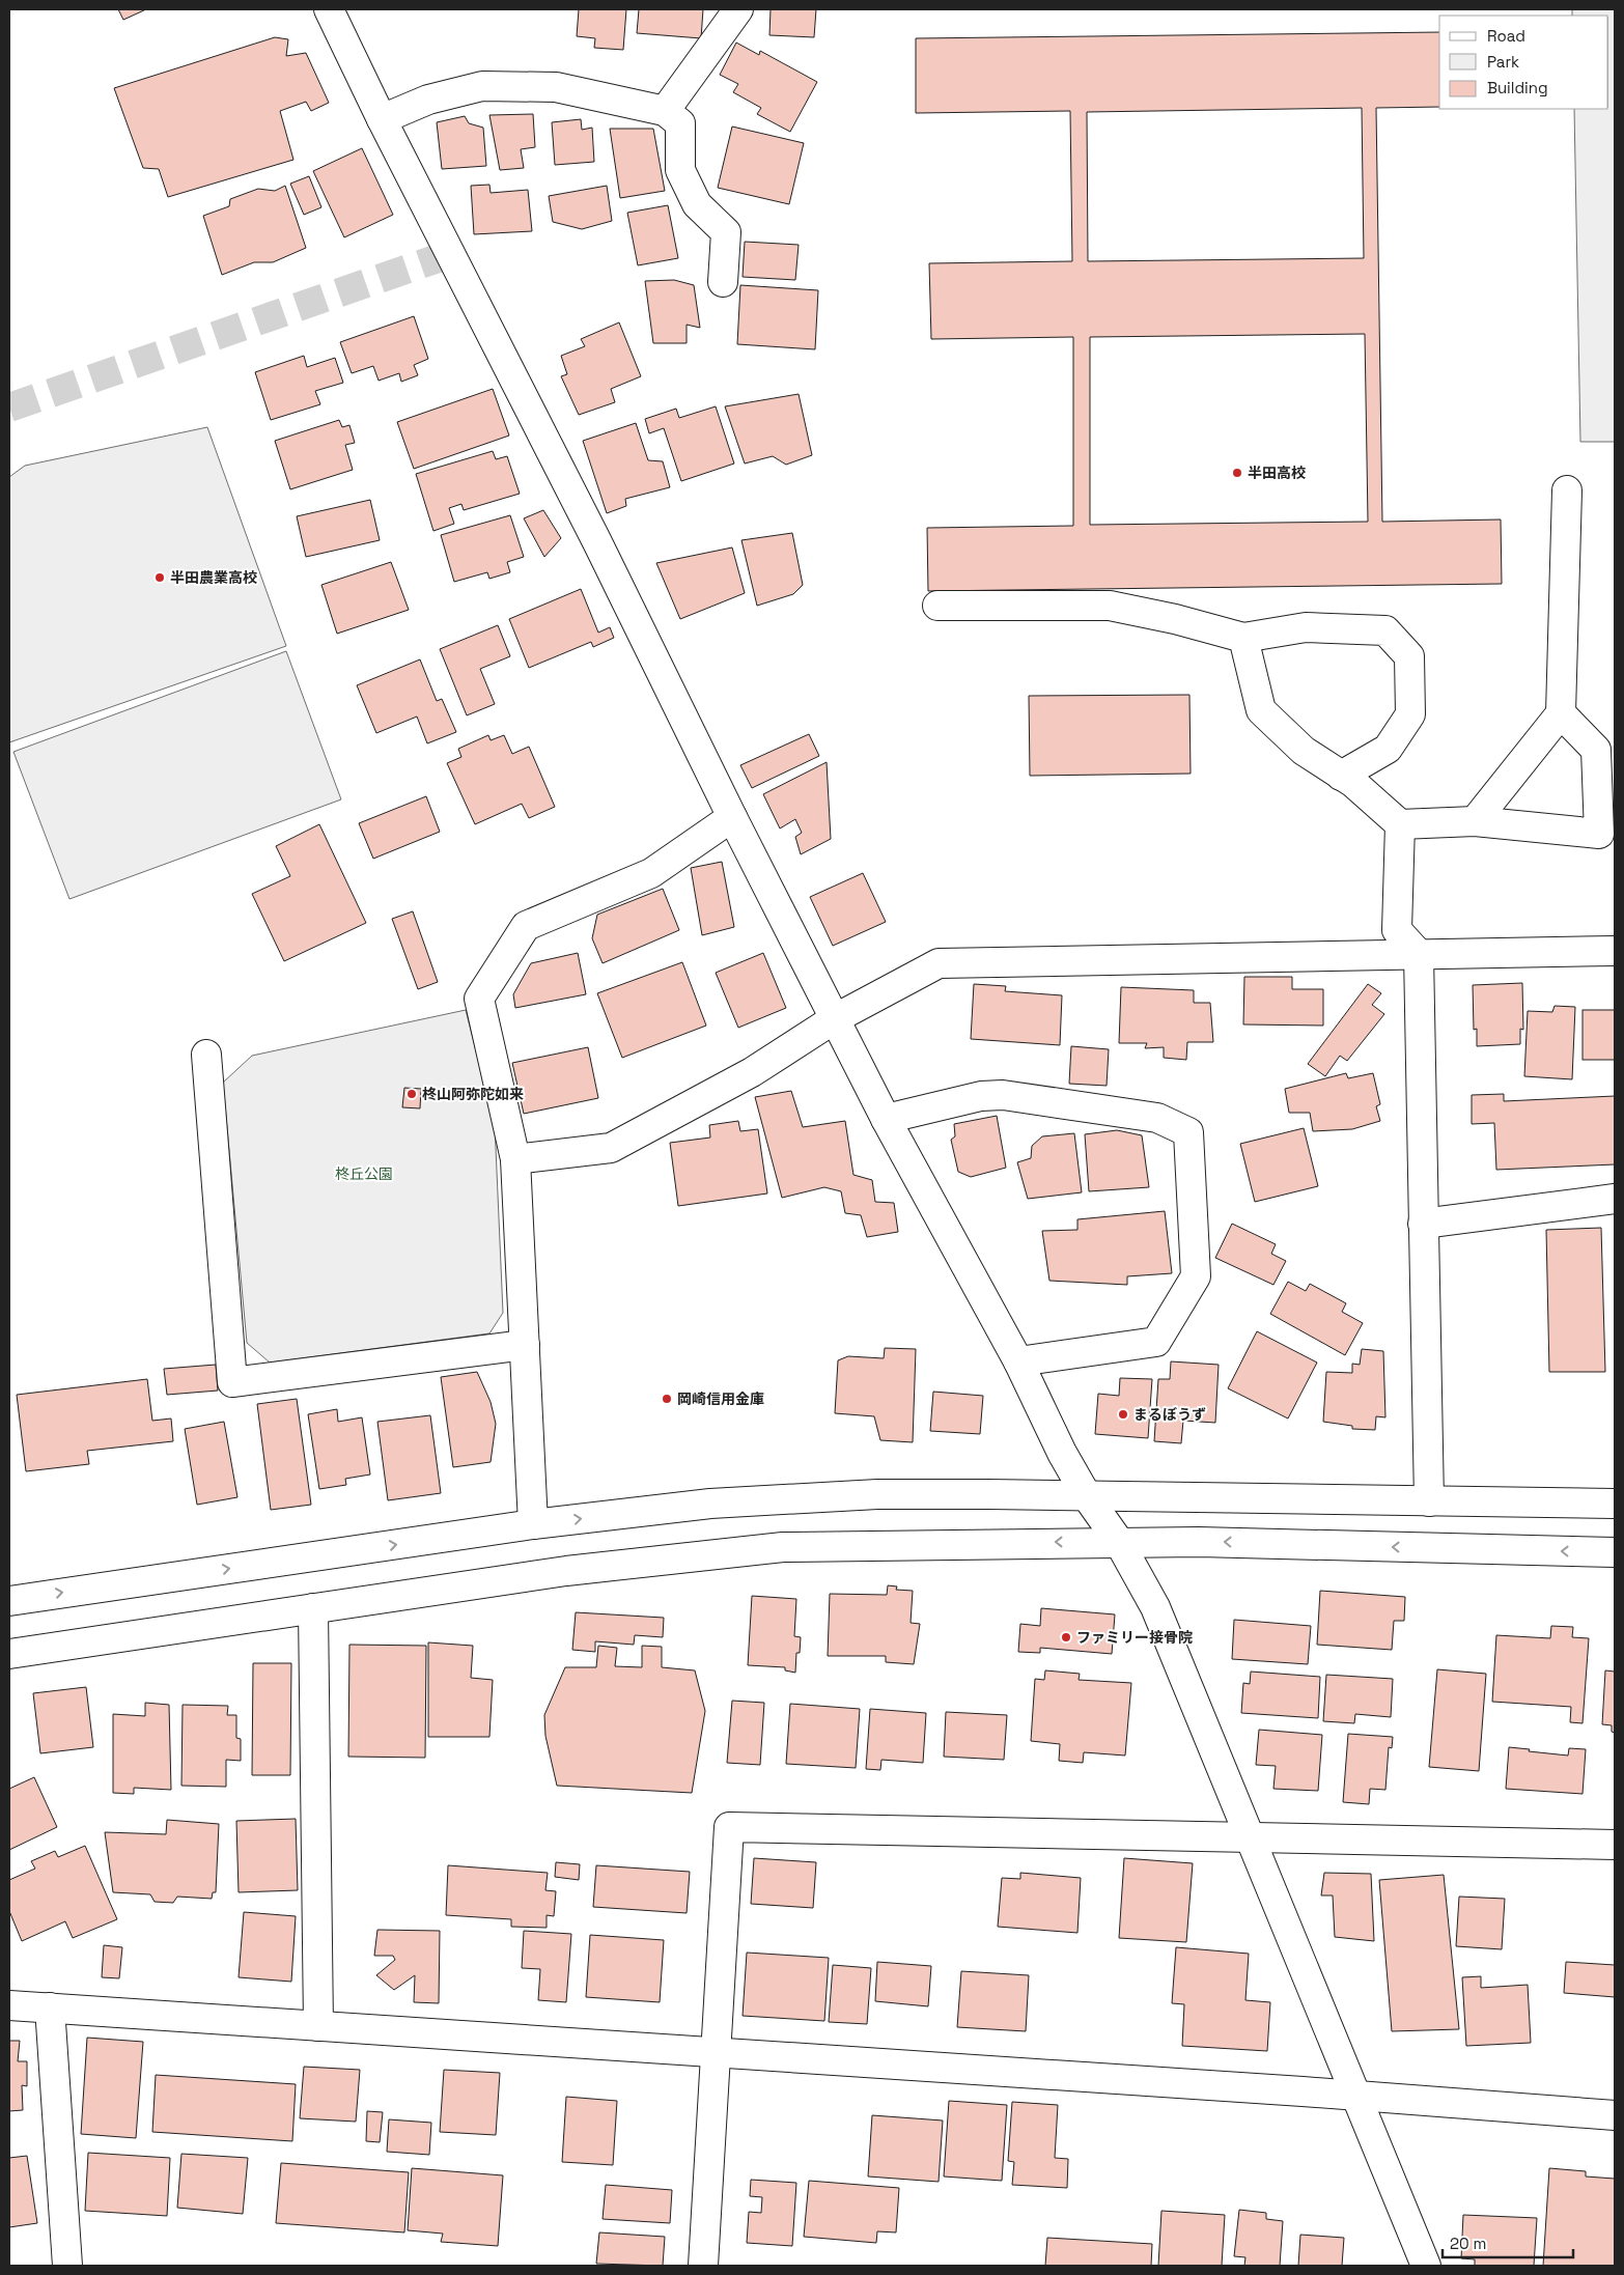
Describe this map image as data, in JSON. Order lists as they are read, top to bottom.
{
  "parks": ["柊丘公園"],
  "places": [
    "半田高校",
    "半田農業高校",
    "柊山阿弥陀如来",
    "岡崎信用金庫",
    "まるぼうず",
    "ファミリー接骨院"
  ],
  "legend": ["Road", "Park", "Building"],
  "scale_bar": "20 m"
}
